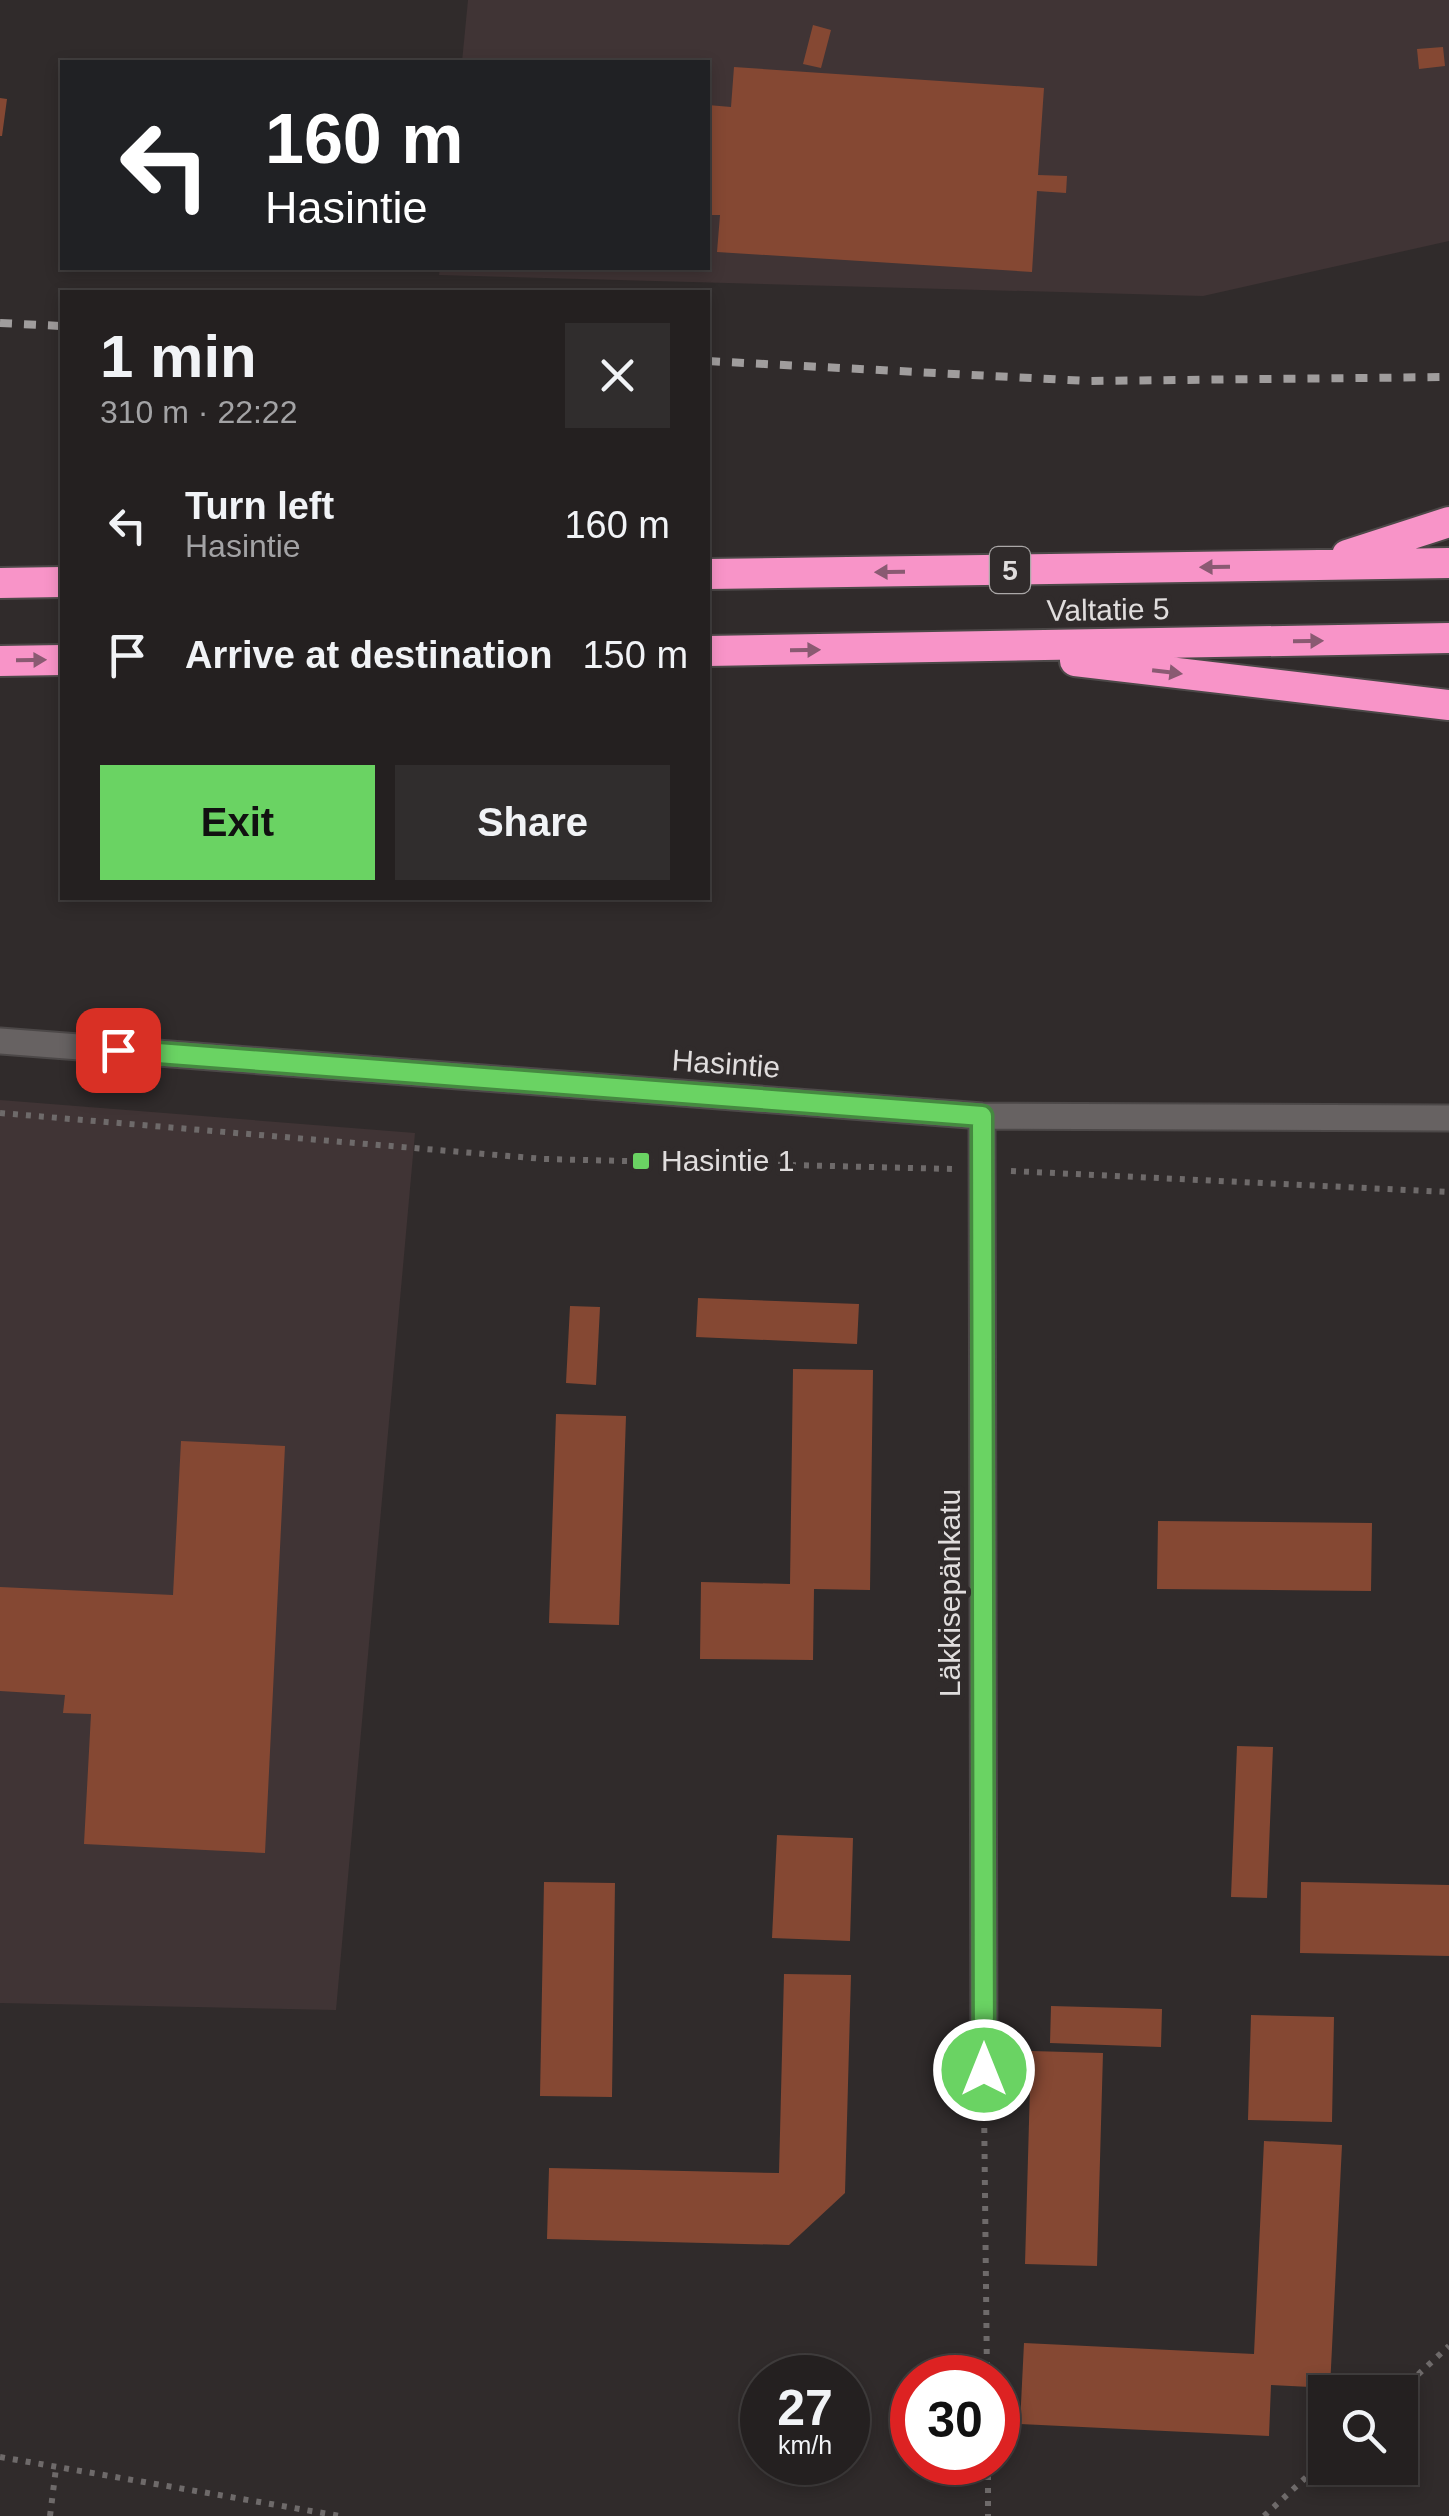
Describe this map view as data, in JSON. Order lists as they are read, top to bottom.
{
  "streets": {
    "highway": ["5", "Valtatie 5"],
    "street": ["Hasintie", "Läkkisepänkatu"]
  },
  "crossings": [
    ["Hasintie", "Läkkisepänkatu"]
  ],
  "places": {
    "transit": ["Hasintie 1"]
  },
  "page": {
    "turn": ["160 m", "Hasintie"],
    "heading": ["1 min", "310 m · 22:22"],
    "list": [
      {
        "name": "Turn left",
        "note": "Hasintie",
        "value": "160 m"
      },
      {
        "name": "Arrive at destination",
        "value": "150 m"
      }
    ],
    "buttons": ["Exit", "Share"],
    "speed": "27 km/h",
    "limit": "30"
  }
}
